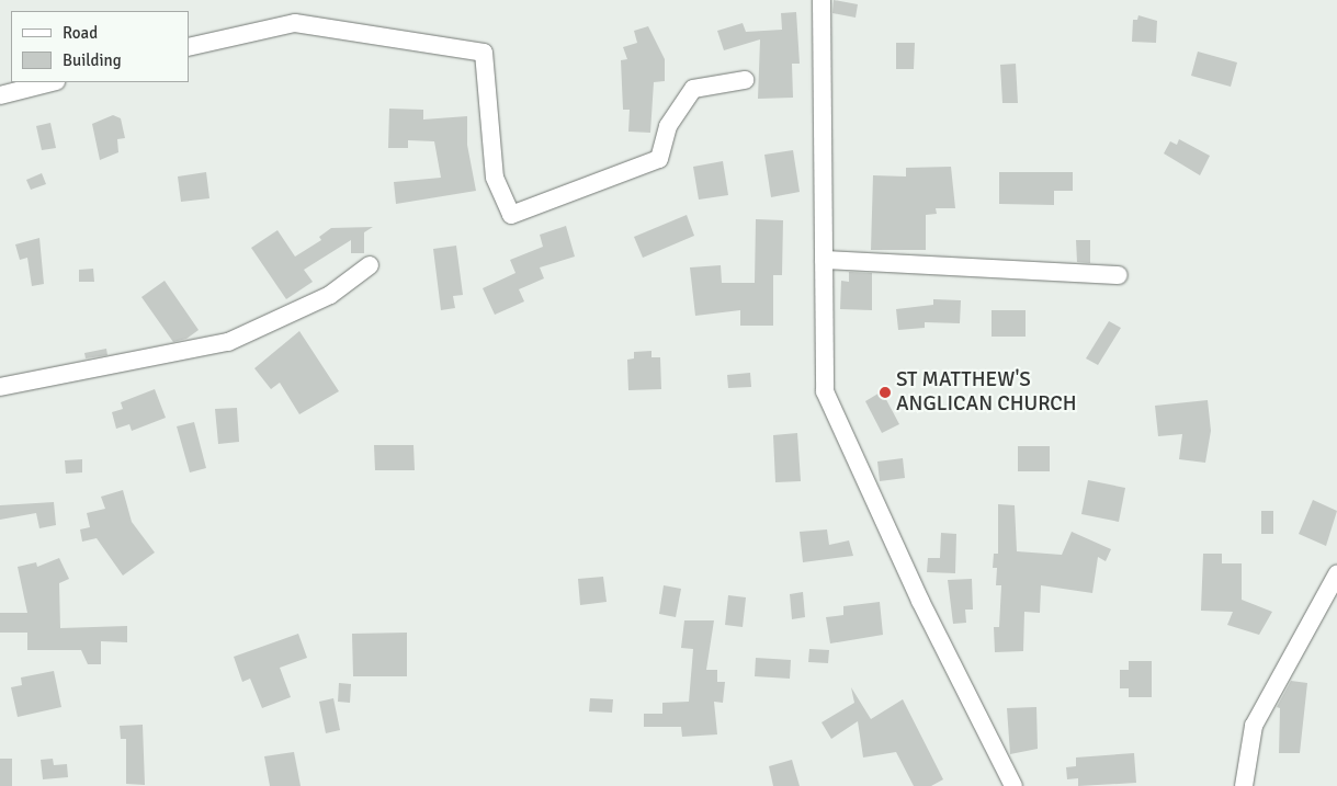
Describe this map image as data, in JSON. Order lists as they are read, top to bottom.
{
  "places": ["ST MATTHEW'S ANGLICAN CHURCH"],
  "legend": ["Road", "Building"]
}
